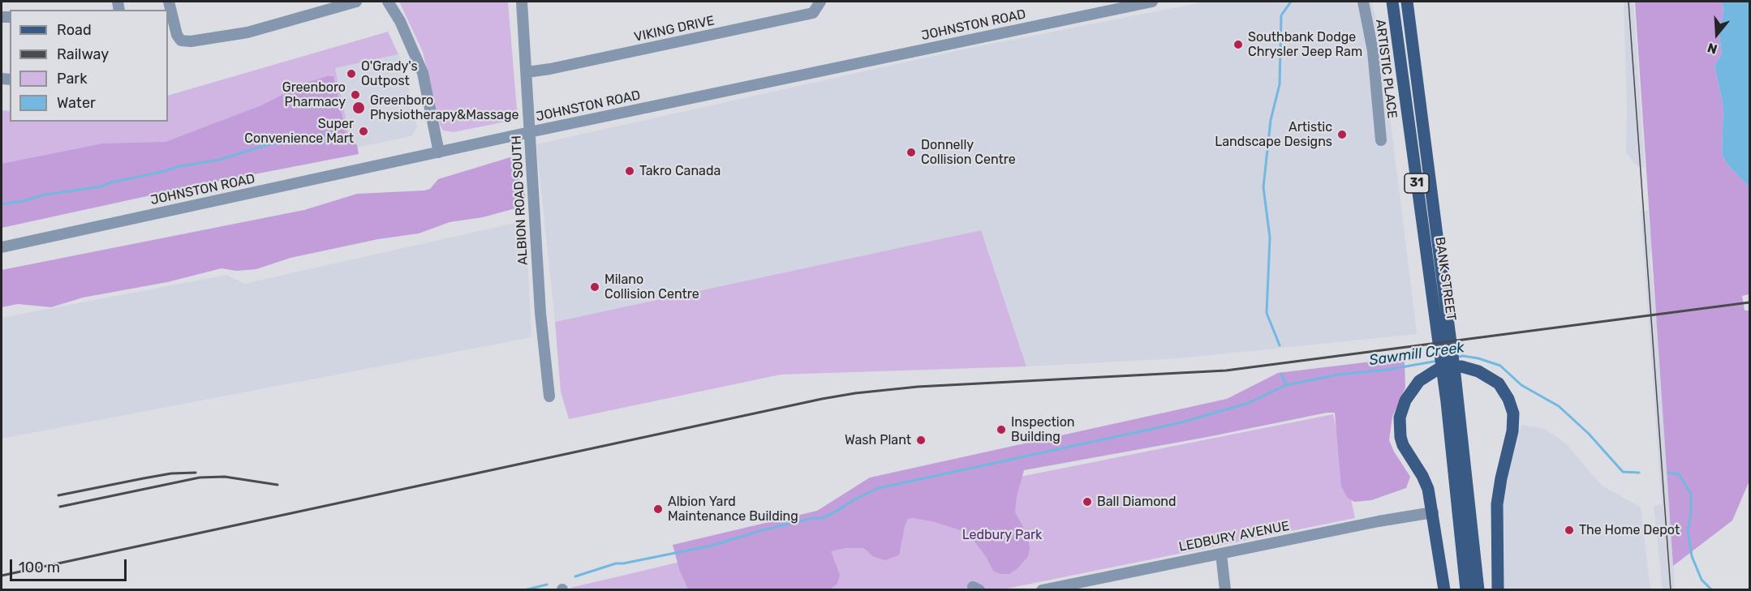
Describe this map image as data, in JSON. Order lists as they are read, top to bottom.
{
  "streets": {
    "main road": ["31", "BANK STREET"],
    "street": [
      "JOHNSTON ROAD",
      "VIKING DRIVE",
      "ARTISTIC PLACE",
      "ALBION ROAD SOUTH",
      "LEDBURY AVENUE"
    ]
  },
  "crossings": [
    ["JOHNSTON ROAD", "ALBION ROAD SOUTH"],
    ["VIKING DRIVE", "ALBION ROAD SOUTH"]
  ],
  "water": ["Sawmill Creek"],
  "parks": ["Ledbury Park"],
  "places": [
    "Southbank Dodge Chrysler Jeep Ram",
    "O'Grady's Outpost",
    "Greenboro Pharmacy",
    "Greenboro Physiotherapy&Massage",
    "Super Convenience Mart",
    "Artistic Landscape Designs",
    "Donnelly Collision Centre",
    "Takro Canada",
    "Milano Collision Centre",
    "Inspection Building",
    "Wash Plant",
    "Ball Diamond",
    "Albion Yard Maintenance Building",
    "The Home Depot"
  ],
  "legend": [
    "Road",
    "Railway",
    "Park",
    "Water"
  ],
  "scale_bar": "100 m",
  "north": "bottom"
}
